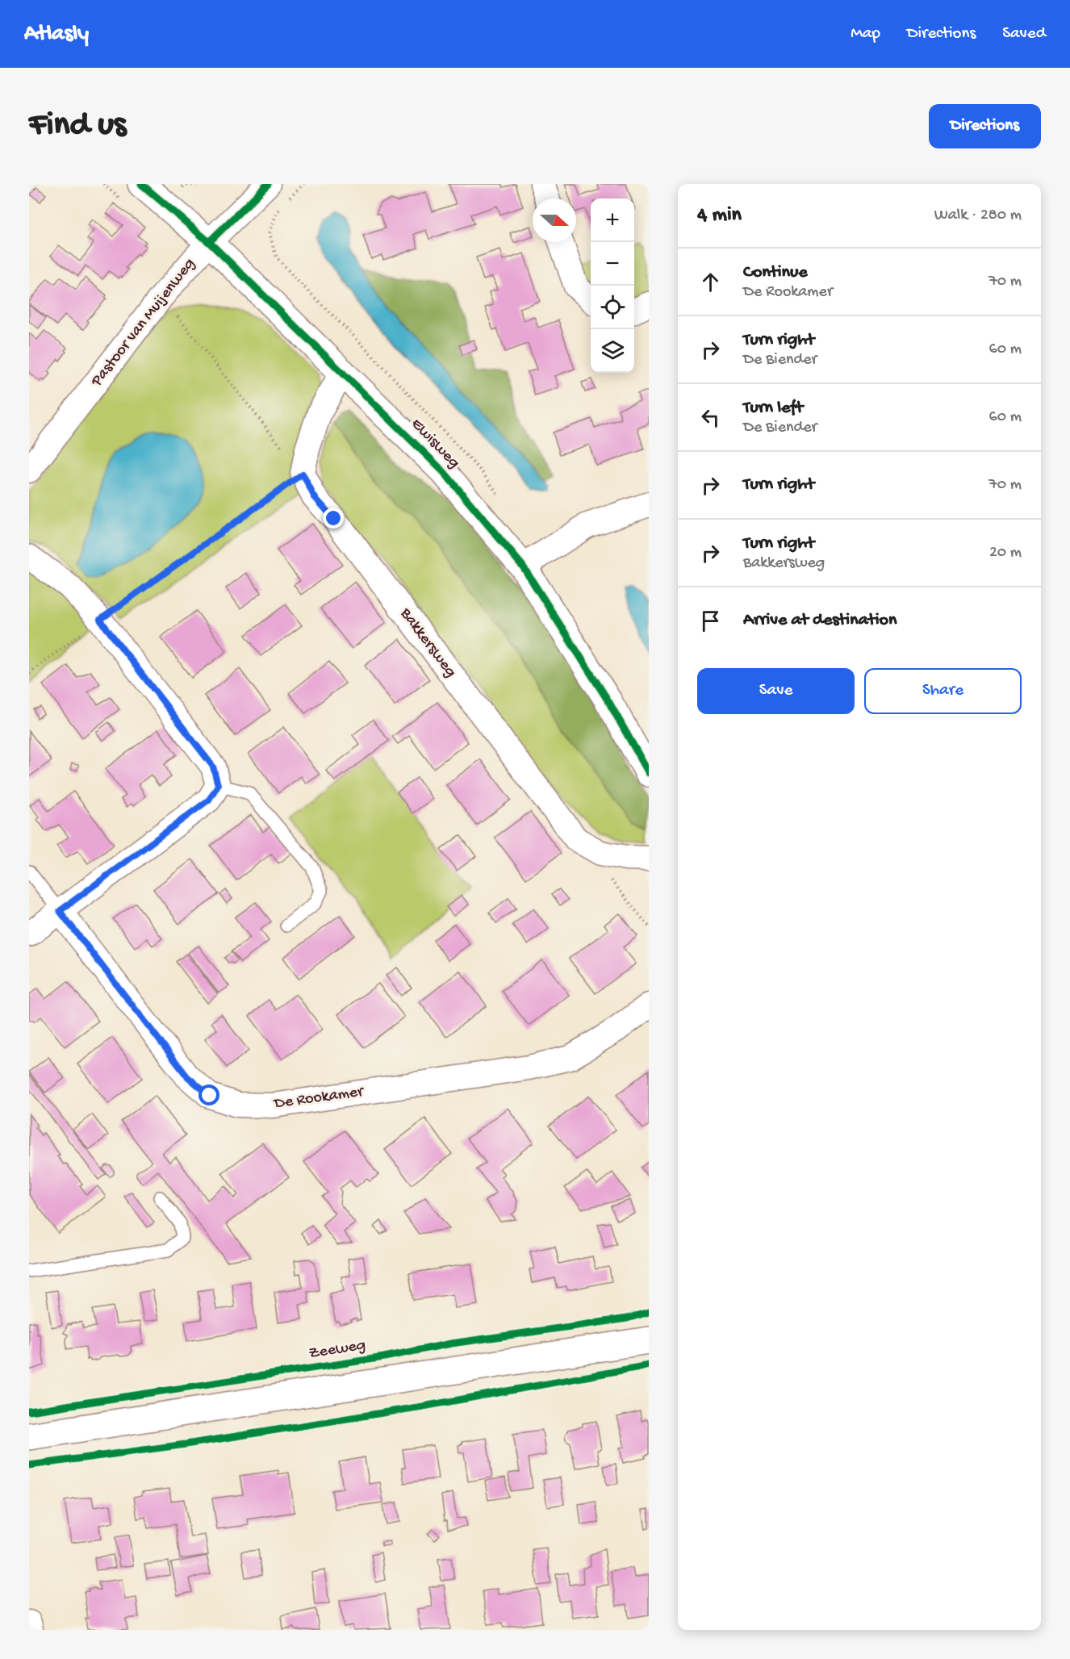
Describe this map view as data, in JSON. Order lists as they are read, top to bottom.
{
  "streets": {
    "street": [
      "Pastoor van Muijenweg",
      "Ewisweg",
      "Bakkersweg",
      "De Rookamer"
    ],
    "cycle path": ["Zeeweg"]
  },
  "crossings": [
    ["Pastoor van Muijenweg", "Ewisweg"]
  ],
  "north": "right",
  "page": {
    "header": "Atlasly",
    "nav": ["Map", "Directions", "Saved"],
    "buttons": [
      "Directions",
      ["Save", "Share"]
    ],
    "title": "Find us",
    "heading": ["4 min", "Walk · 280 m"],
    "map_buttons": ["+", "−"],
    "list": [
      ["Continue", "De Rookamer", "70 m"],
      ["Turn right", "De Biender", "60 m"],
      ["Turn left", "De Biender", "60 m"],
      ["Turn right", "70 m"],
      ["Turn right", "Bakkersweg", "20 m"],
      "Arrive at destination"
    ]
  }
}
